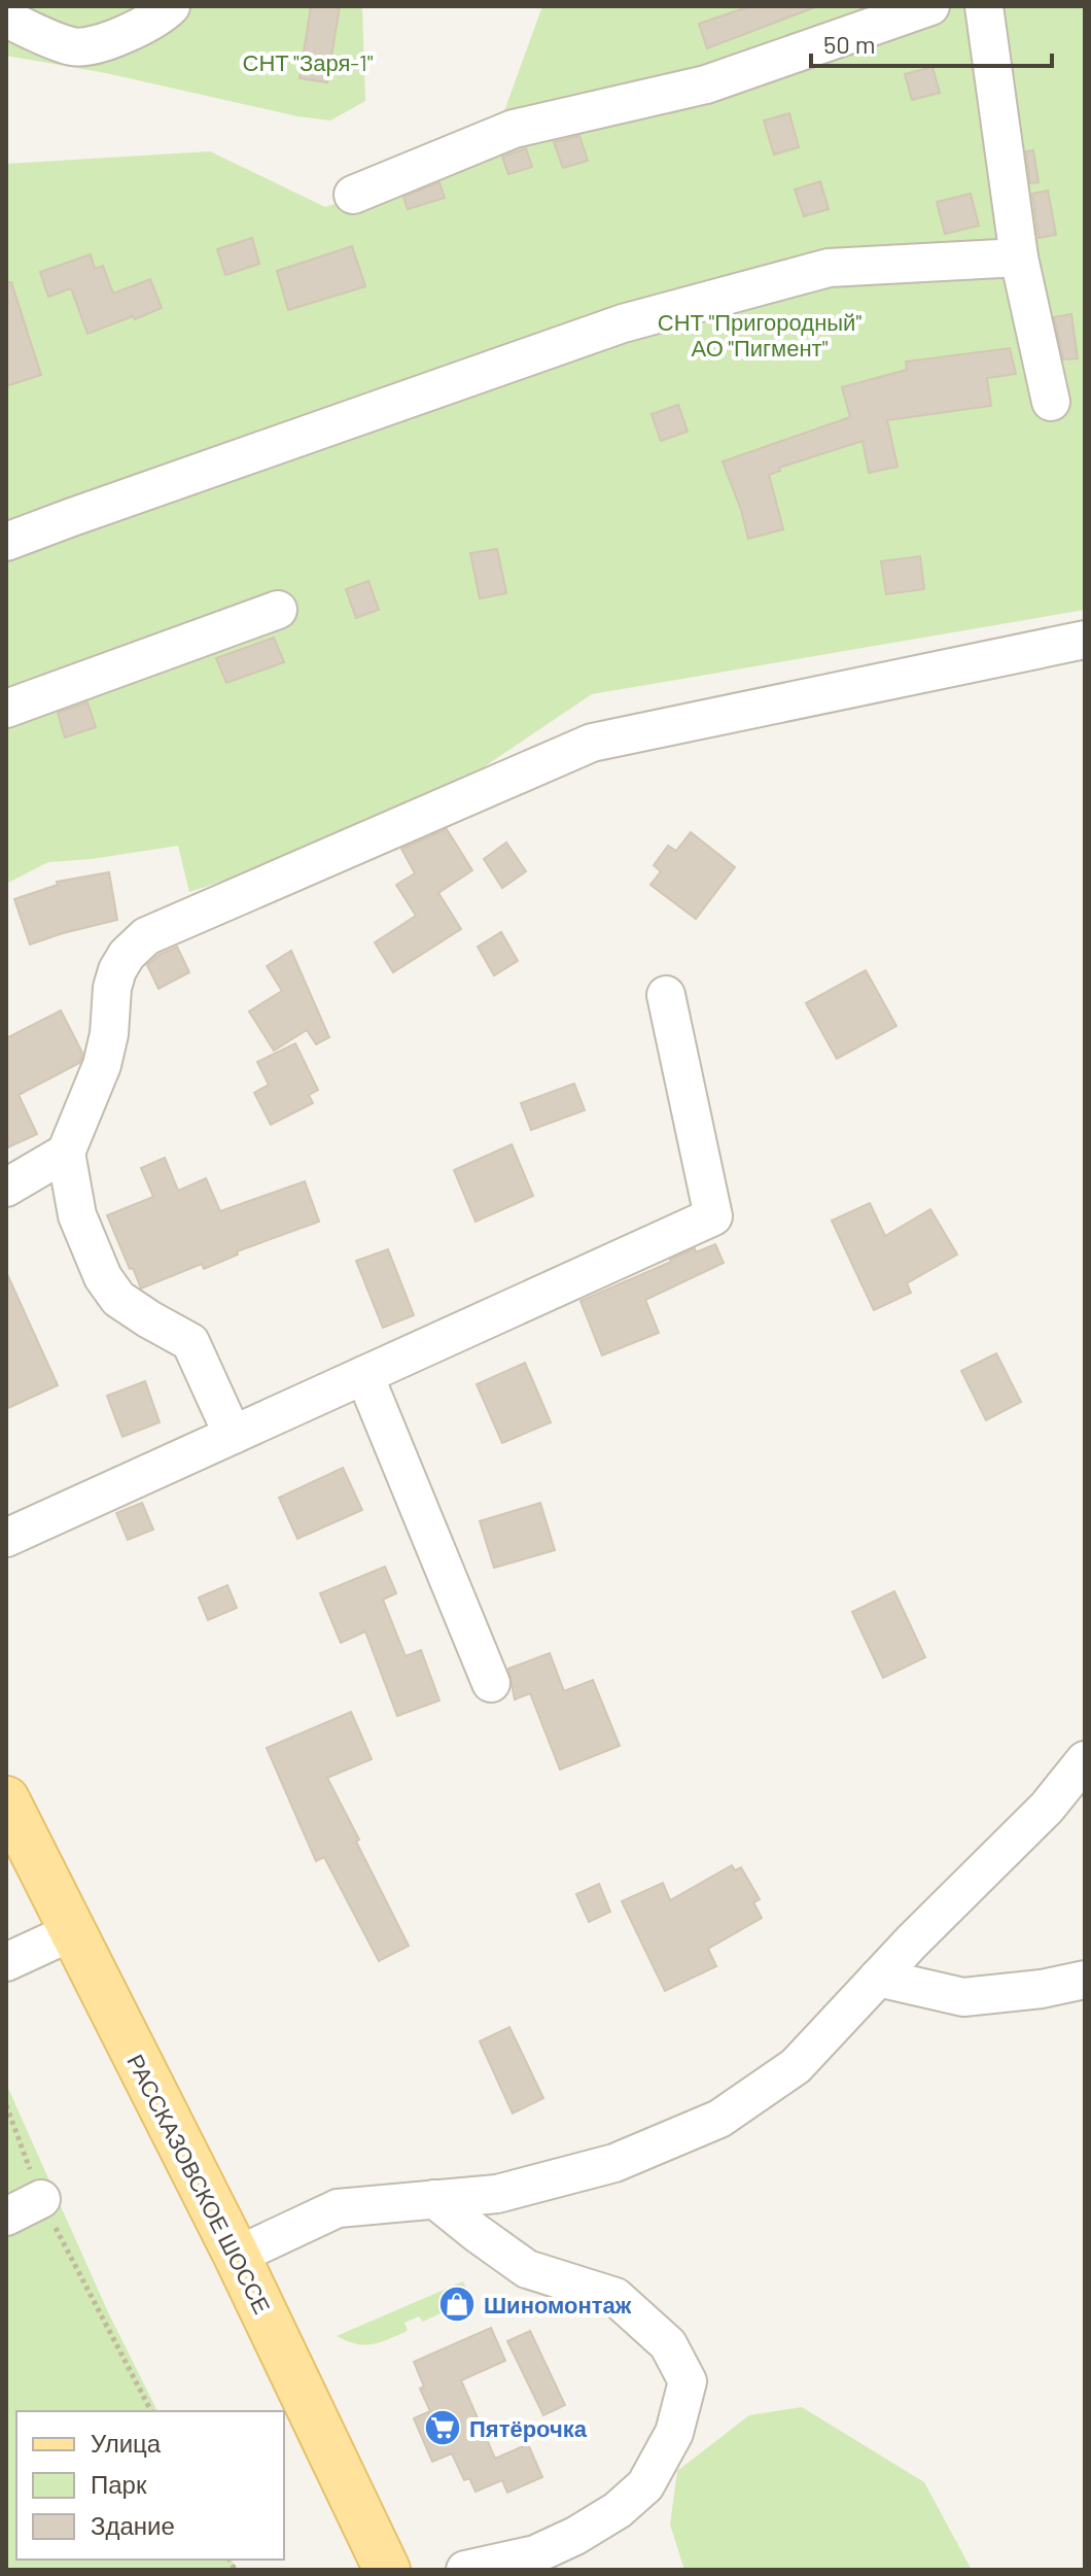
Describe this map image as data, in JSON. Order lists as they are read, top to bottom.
{
  "streets": {
    "main road": ["РАССКАЗОВСКОЕ ШОССЕ"]
  },
  "parks": ["СНТ \"Заря-1\"", "СНТ \"Пригородный\" АО \"Пигмент\""],
  "places": {
    "shop": ["Шиномонтаж"],
    "supermarket": ["Пятёрочка"]
  },
  "legend": ["Улица", "Парк", "Здание"],
  "scale_bar": "50 m"
}
